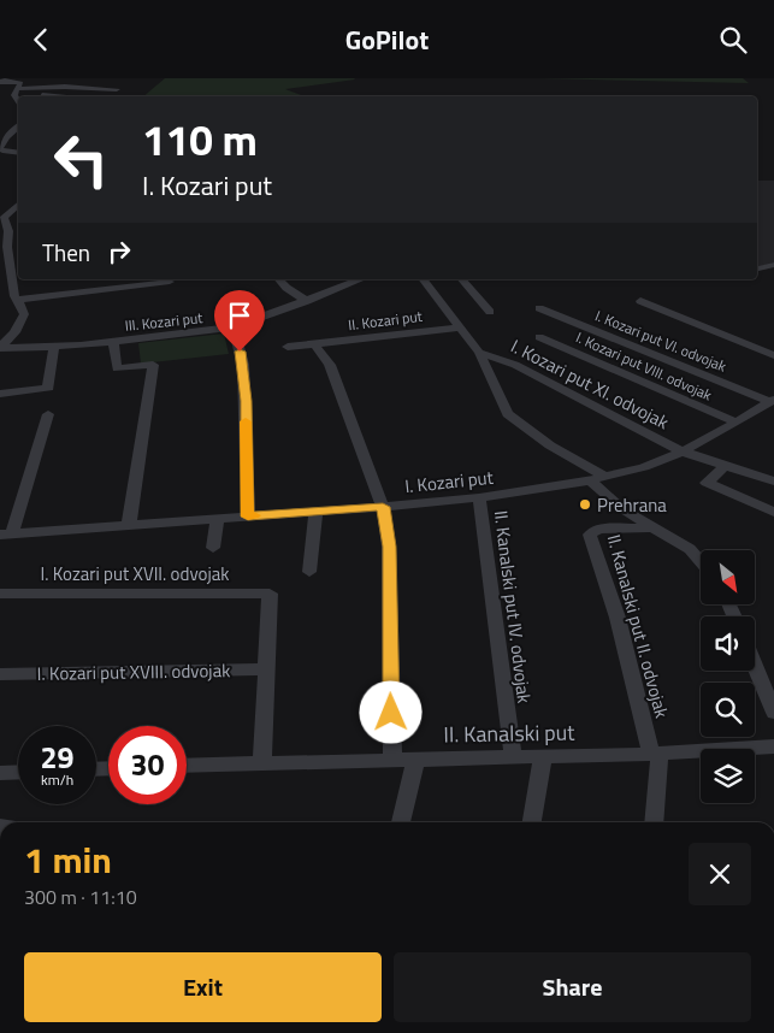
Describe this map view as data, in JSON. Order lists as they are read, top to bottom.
{
  "streets": {
    "street": [
      "II. Kozari put",
      "III. Kozari put",
      "I. Kozari put VI. odvojak",
      "I. Kozari put VIII. odvojak",
      "I. Kozari put XI. odvojak",
      "I. Kozari put",
      "I. Kozari put XVII. odvojak",
      "II. Kanalski put IV. odvojak",
      "II. Kanalski put II. odvojak",
      "I. Kozari put XVIII. odvojak",
      "II. Kanalski put"
    ]
  },
  "crossings": [
    ["II. Kozari put", "I. Kozari put XI. odvojak"],
    ["II. Kozari put", "I. Kozari put"],
    ["I. Kozari put VI. odvojak", "I. Kozari put"],
    ["I. Kozari put VIII. odvojak", "I. Kozari put"],
    ["I. Kozari put XI. odvojak", "I. Kozari put"],
    ["I. Kozari put", "II. Kanalski put IV. odvojak"],
    ["I. Kozari put XVII. odvojak", "I. Kozari put XVIII. odvojak"],
    ["II. Kanalski put IV. odvojak", "II. Kanalski put"],
    ["II. Kanalski put II. odvojak", "II. Kanalski put"]
  ],
  "places": ["Prehrana"],
  "north": "bottom right",
  "page": {
    "header": "GoPilot",
    "turn": ["110 m", "I. Kozari put"],
    "then": "Then",
    "speed": "29 km/h",
    "limit": "30",
    "heading": ["1 min", "300 m · 11:10"],
    "buttons": ["Exit", "Share"]
  }
}
